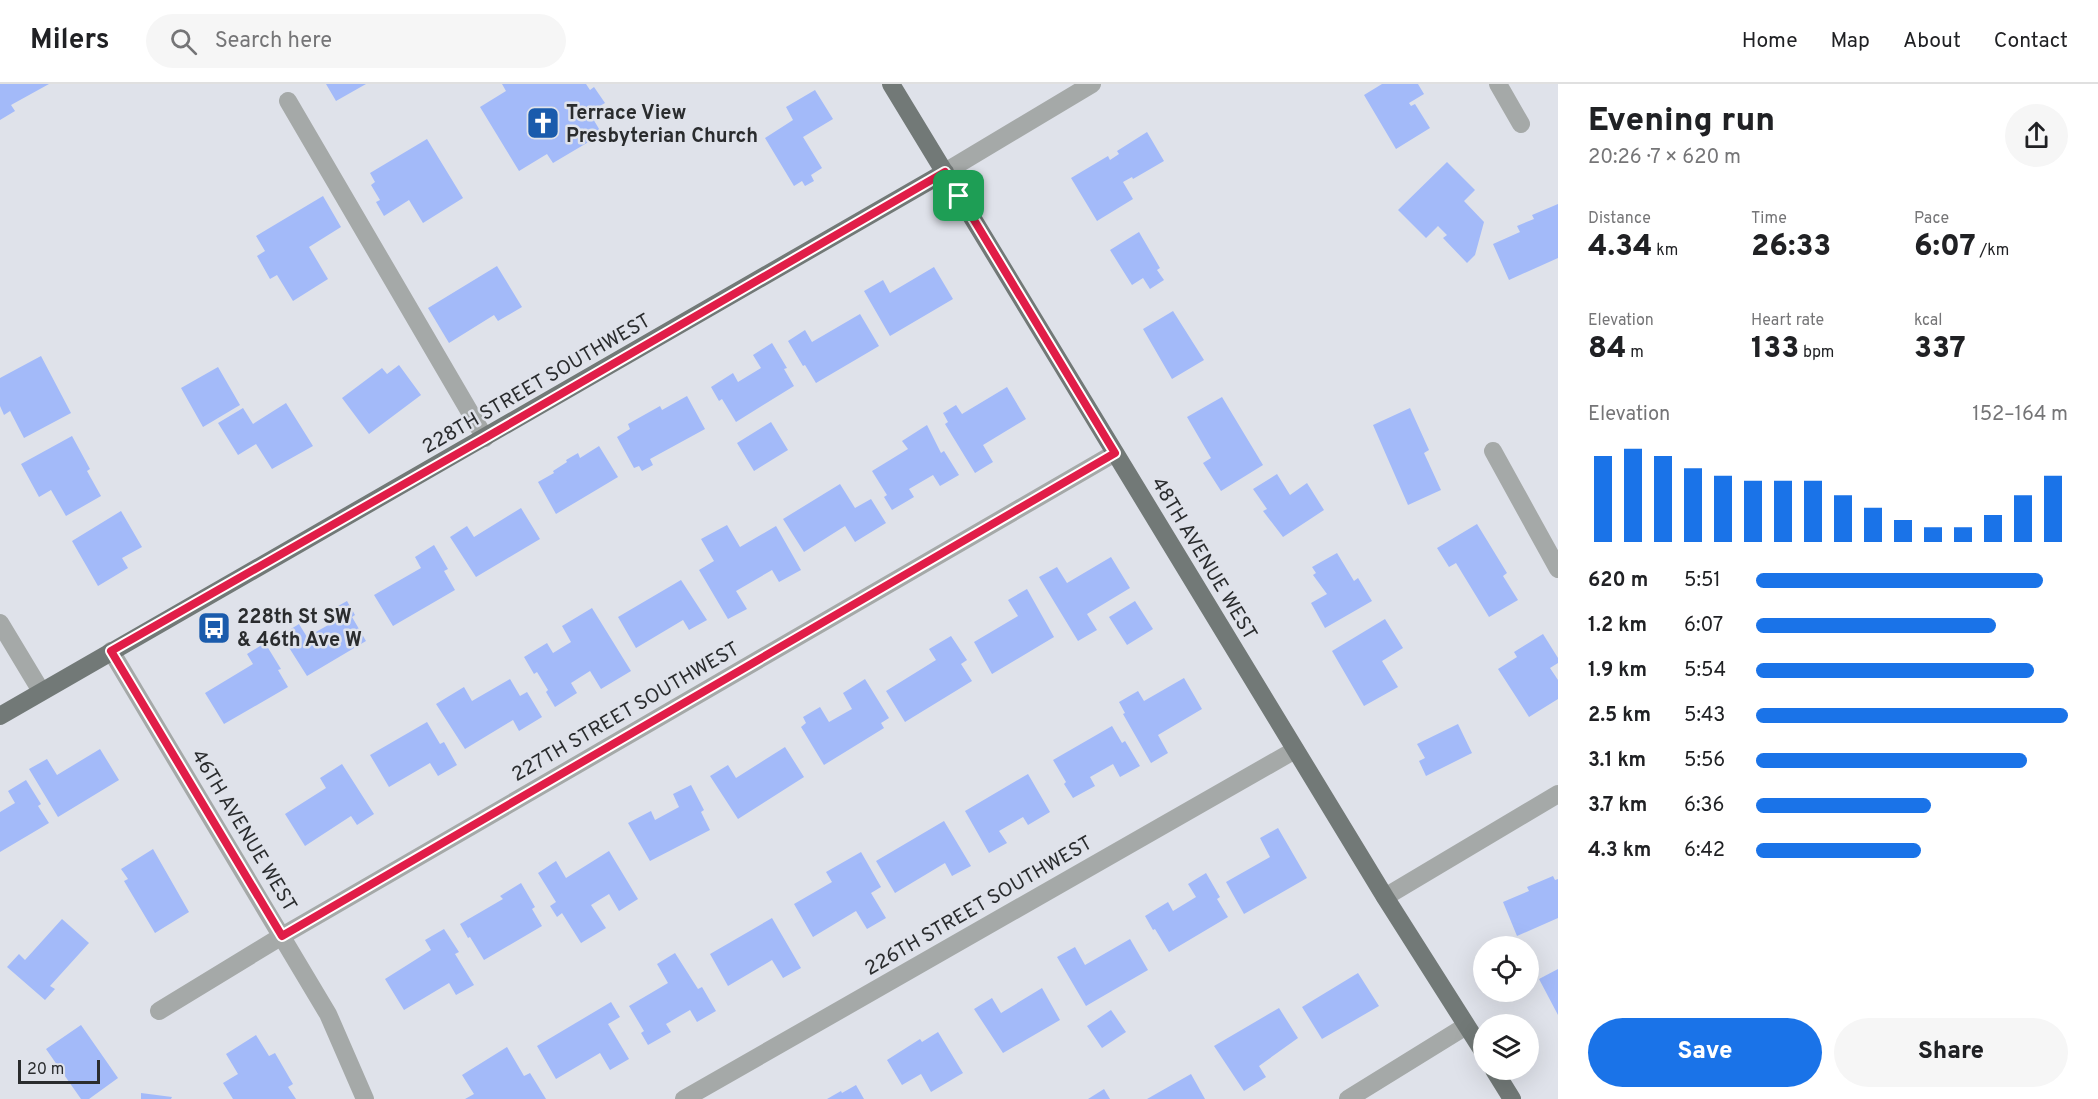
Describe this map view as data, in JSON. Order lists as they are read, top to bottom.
{
  "streets": {
    "main road": ["228TH STREET SOUTHWEST", "48TH AVENUE WEST"],
    "street": ["227TH STREET SOUTHWEST", "46TH AVENUE WEST", "226TH STREET SOUTHWEST"]
  },
  "crossings": [
    ["228TH STREET SOUTHWEST", "48TH AVENUE WEST"],
    ["228TH STREET SOUTHWEST", "46TH AVENUE WEST"],
    ["48TH AVENUE WEST", "227TH STREET SOUTHWEST"],
    ["48TH AVENUE WEST", "226TH STREET SOUTHWEST"],
    ["227TH STREET SOUTHWEST", "46TH AVENUE WEST"]
  ],
  "places": {
    "church": ["Terrace View Presbyterian Church"],
    "bus stop": ["228th St SW & 46th Ave W"]
  },
  "scale_bar": "20 m",
  "page": {
    "header": "Milers",
    "search": "Search here",
    "nav": [
      "Home",
      "Map",
      "About",
      "Contact"
    ],
    "heading": ["Evening run", "20:26 · 7 × 620 m"],
    "stats": [
      ["Distance", "4.34 km"],
      ["Time", "26:33"],
      ["Pace", "6:07 /km"],
      ["Elevation", "84 m"],
      ["Heart rate", "133 bpm"],
      ["kcal", "337"]
    ],
    "chart": ["Elevation", "152–164 m"],
    "list": [
      {
        "name": "620 m",
        "note": "5:51"
      },
      {
        "name": "1.2 km",
        "note": "6:07"
      },
      {
        "name": "1.9 km",
        "note": "5:54"
      },
      {
        "name": "2.5 km",
        "note": "5:43"
      },
      {
        "name": "3.1 km",
        "note": "5:56"
      },
      {
        "name": "3.7 km",
        "note": "6:36"
      },
      {
        "name": "4.3 km",
        "note": "6:42"
      }
    ],
    "buttons": ["Save", "Share"],
    "scale": "20 m"
  }
}
